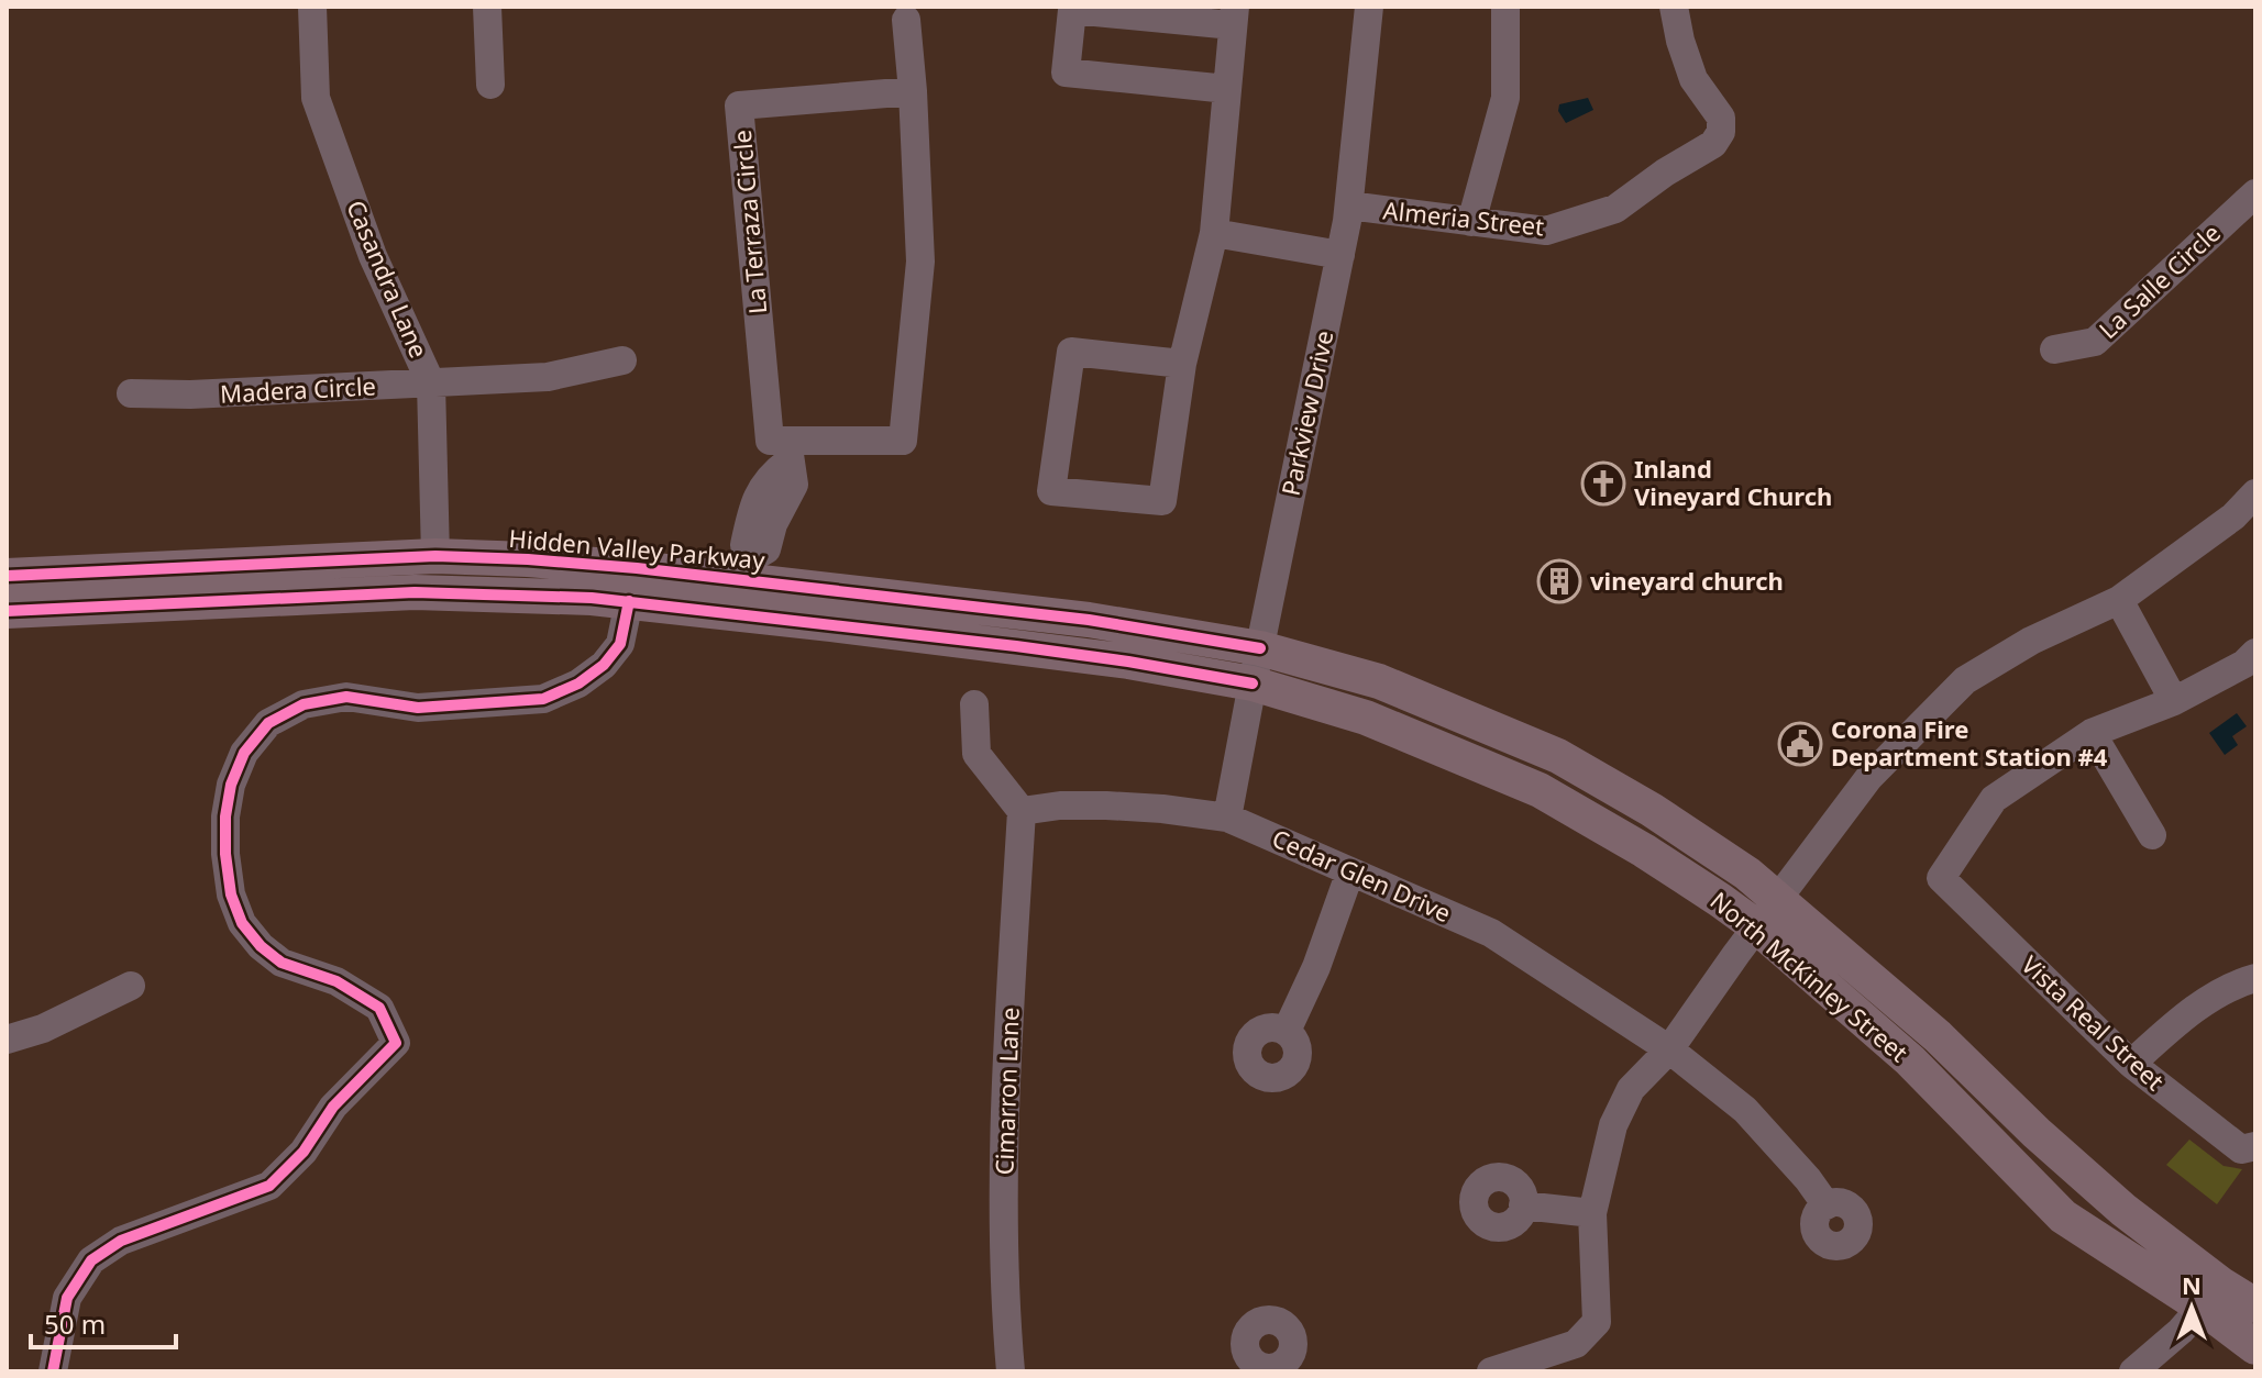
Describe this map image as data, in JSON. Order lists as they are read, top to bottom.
{
  "streets": {
    "main road": ["Hidden Valley Parkway", "North McKinley Street"],
    "street": [
      "Almeria Street",
      "La Terraza Circle",
      "Casandra Lane",
      "La Salle Circle",
      "Madera Circle",
      "Parkview Drive",
      "Cedar Glen Drive",
      "Vista Real Street",
      "Cimarron Lane"
    ]
  },
  "crossings": [
    ["Almeria Street", "Parkview Drive"],
    ["Casandra Lane", "Madera Circle"],
    ["Casandra Lane", "Hidden Valley Parkway"],
    ["Parkview Drive", "Hidden Valley Parkway"],
    ["Parkview Drive", "Cedar Glen Drive"],
    ["Parkview Drive", "North McKinley Street"],
    ["Hidden Valley Parkway", "North McKinley Street"],
    ["Cedar Glen Drive", "Cimarron Lane"]
  ],
  "places": {
    "church": ["Inland Vineyard Church"],
    "building": ["vineyard church"],
    "public building": ["Corona Fire Department Station #4"]
  },
  "scale_bar": "50 m",
  "north": "top"
}
